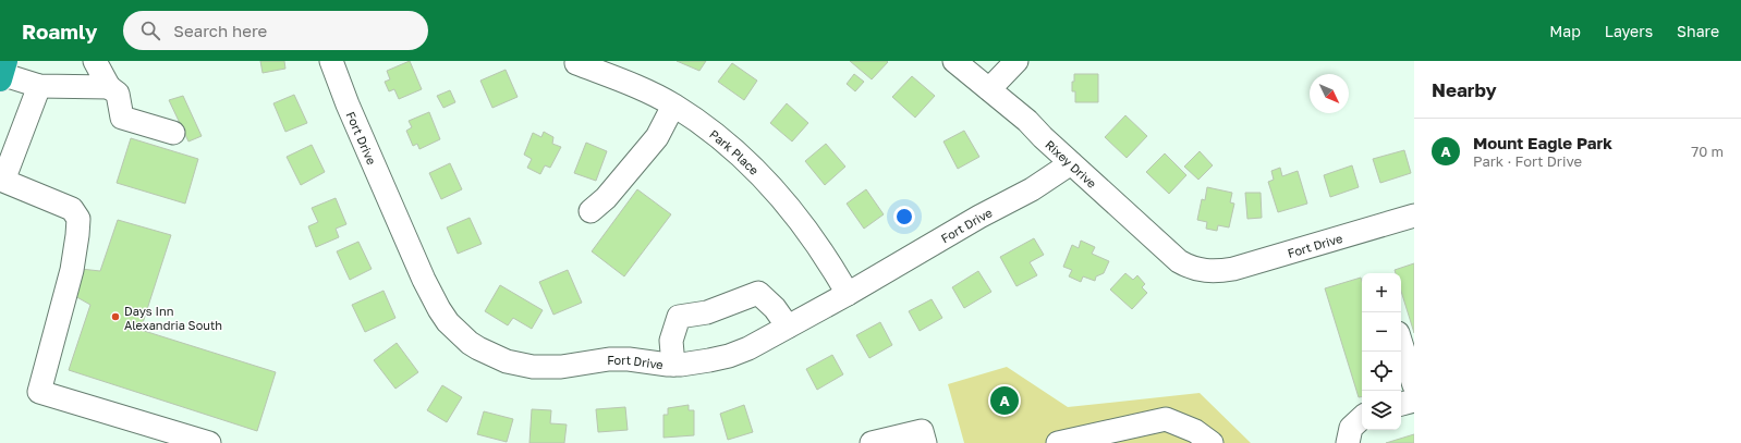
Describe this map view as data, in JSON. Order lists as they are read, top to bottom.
{
  "streets": {
    "street": ["Fort Drive", "Park Place", "Rixey Drive"]
  },
  "crossings": [
    ["Fort Drive", "Park Place"],
    ["Fort Drive", "Rixey Drive"]
  ],
  "places": ["Days Inn Alexandria South"],
  "north": "bottom right",
  "page": {
    "header": "Roamly",
    "search": "Search here",
    "nav": ["Map", "Layers", "Share"],
    "heading": "Nearby",
    "list": [
      {
        "mark": "A",
        "name": "Mount Eagle Park",
        "note": "Park · Fort Drive",
        "value": "70 m"
      }
    ],
    "map_buttons": ["+", "−"],
    "pins": "A"
  }
}
